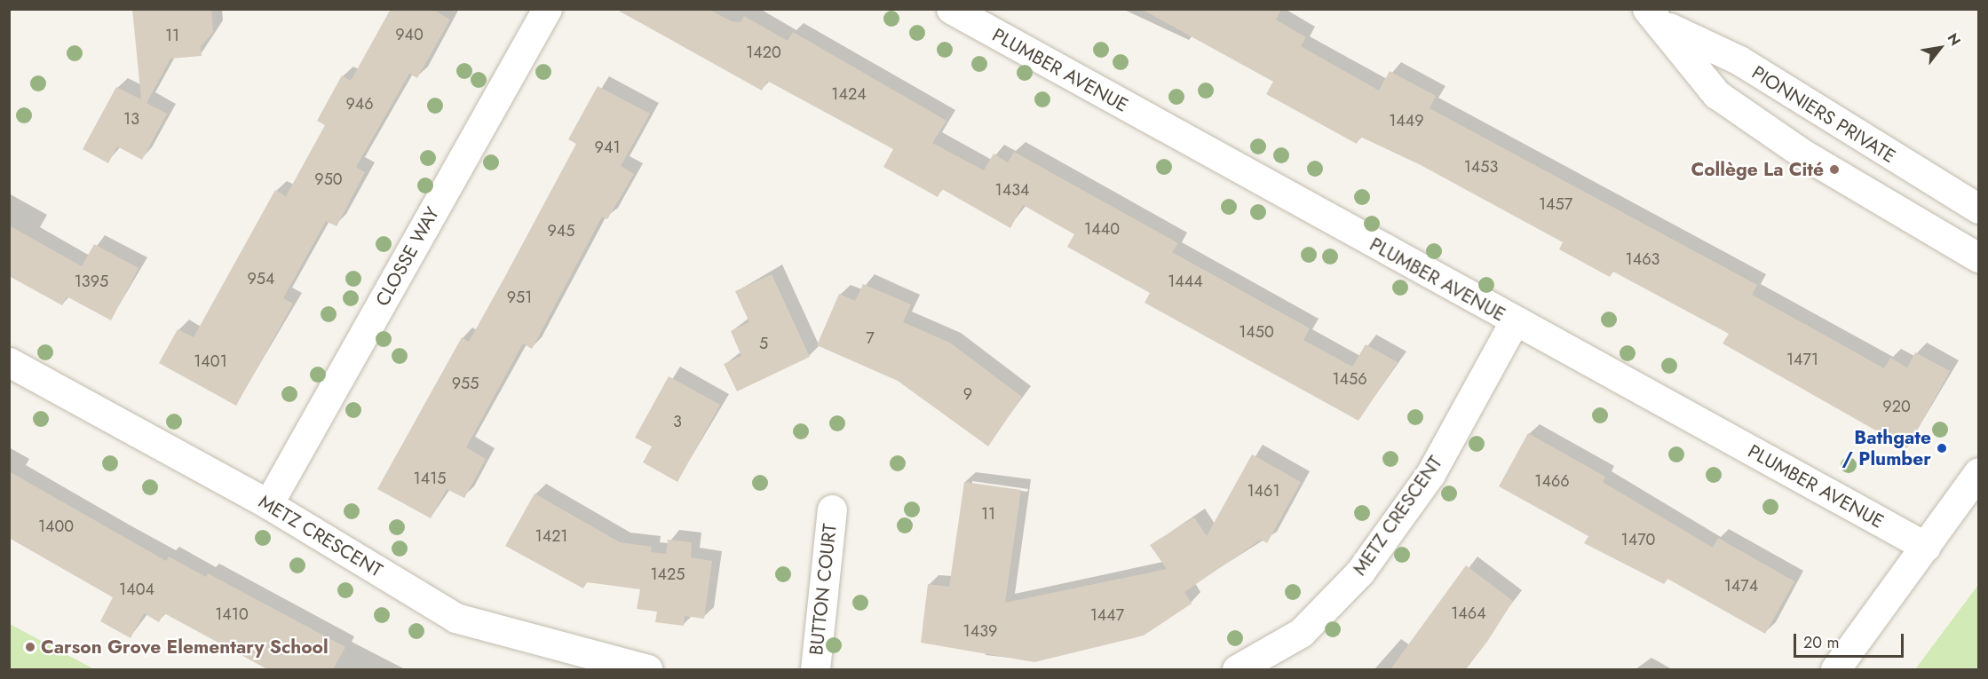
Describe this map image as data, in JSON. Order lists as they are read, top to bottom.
{
  "streets": {
    "street": [
      "PLUMBER AVENUE",
      "PIONNIERS PRIVATE",
      "CLOSSE WAY",
      "METZ CRESCENT",
      "BUTTON COURT"
    ]
  },
  "crossings": [
    ["PLUMBER AVENUE", "METZ CRESCENT"],
    ["CLOSSE WAY", "METZ CRESCENT"]
  ],
  "places": ["Collège La Cité", "Bathgate / Plumber", "Carson Grove Elementary School"],
  "house_numbers": [
    "940",
    "11",
    "1420",
    "1424",
    "946",
    "13",
    "1449",
    "941",
    "1453",
    "950",
    "1434",
    "1457",
    "1440",
    "945",
    "1463",
    "954",
    "1395",
    "1444",
    "951",
    "1450",
    "7",
    "5",
    "1471",
    "1401",
    "1456",
    "955",
    "9",
    "920",
    "3",
    "1415",
    "1466",
    "1461",
    "11",
    "1400",
    "1421",
    "1470",
    "1425",
    "1474",
    "1404",
    "1464",
    "1410",
    "1447",
    "1439"
  ],
  "scale_bar": "20 m",
  "north": "top right"
}
